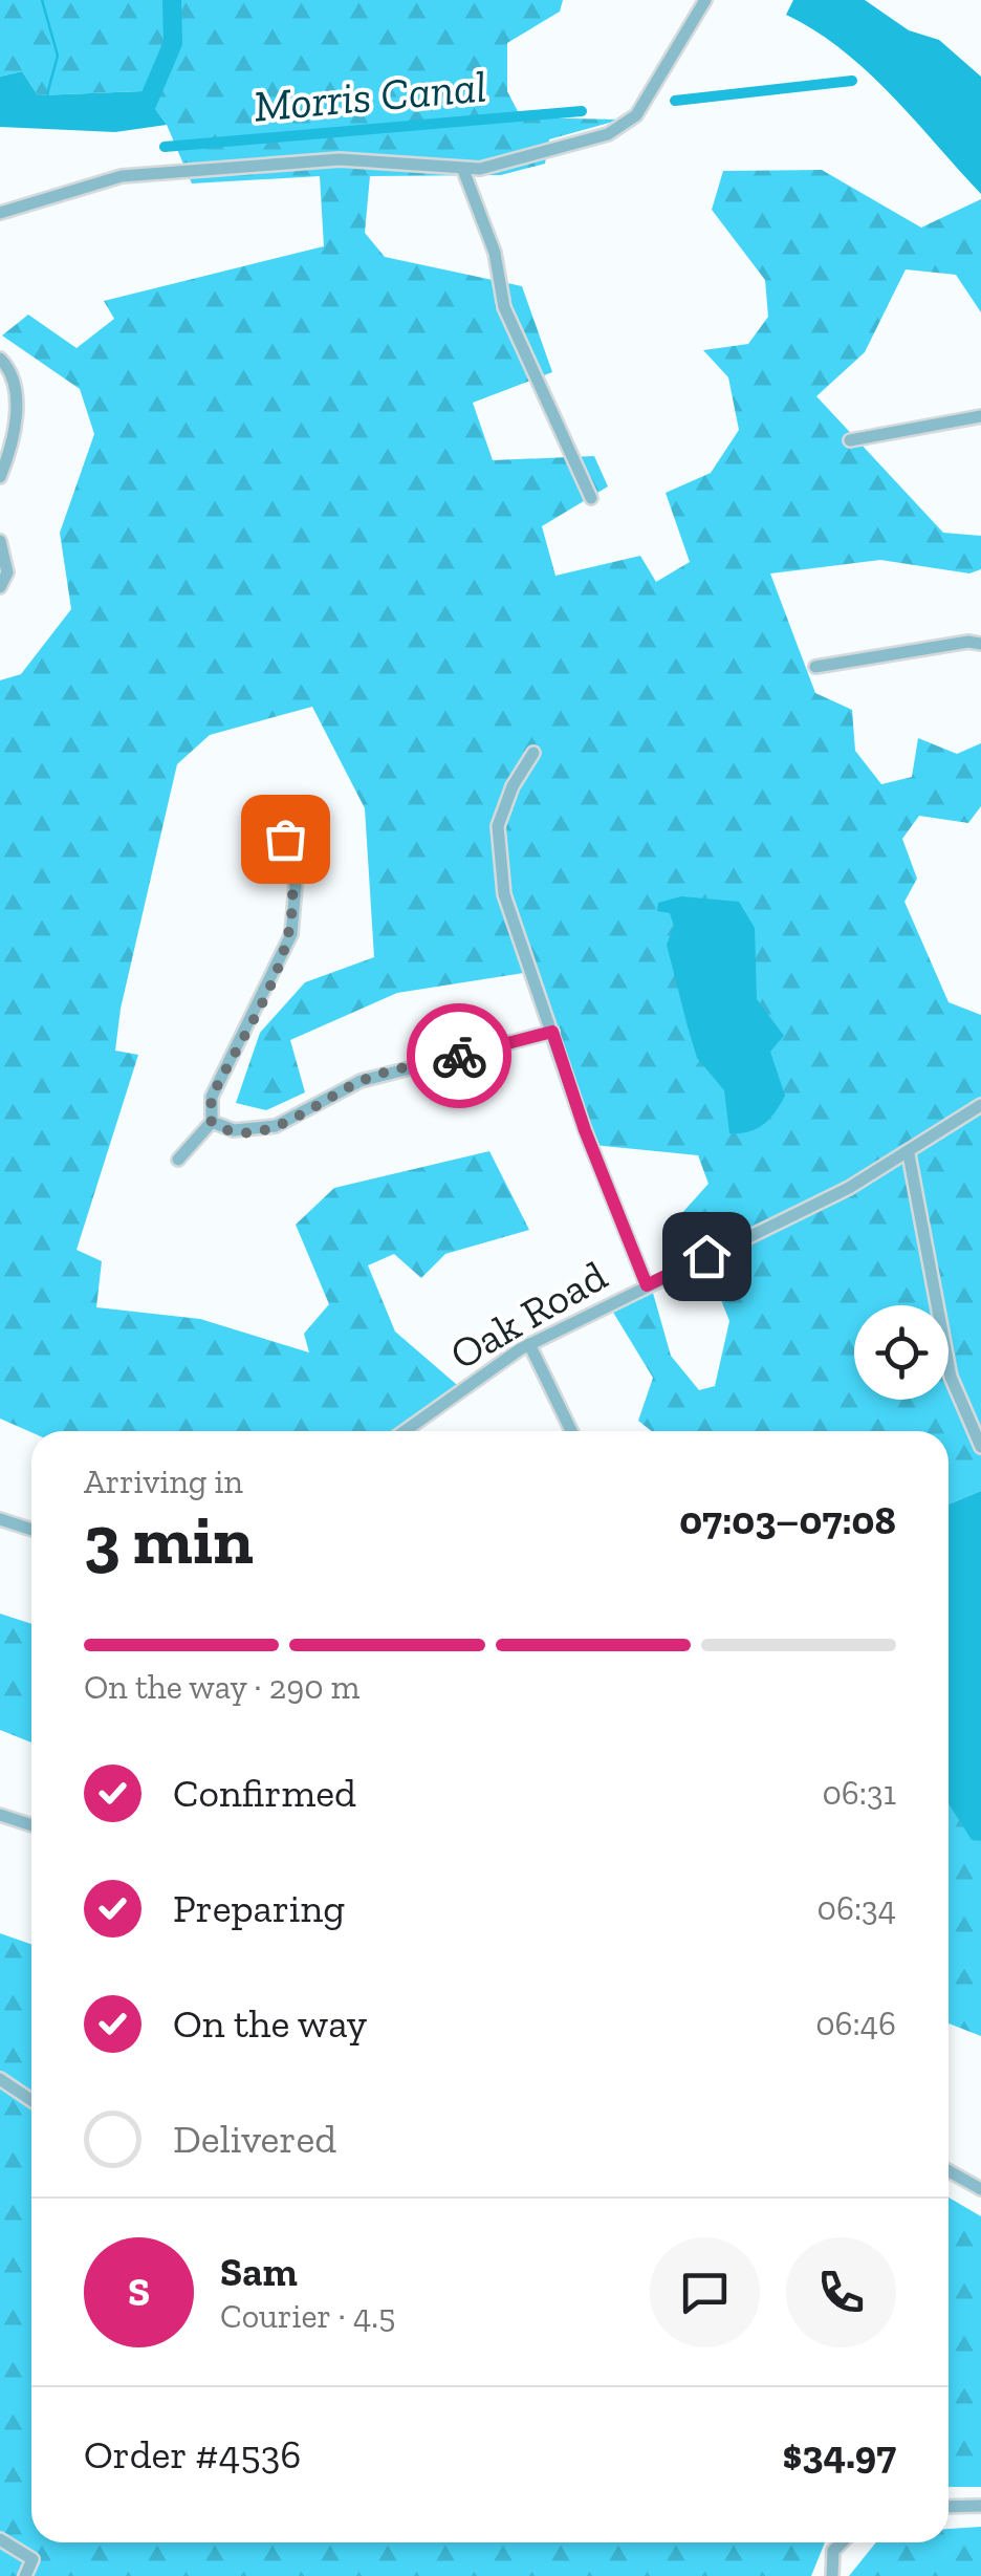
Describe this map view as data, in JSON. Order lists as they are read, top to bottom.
{
  "streets": {
    "street": ["Oak Road"]
  },
  "water": ["Morris Canal"],
  "page": {
    "heading": ["3 min", "Arriving in", "07:03–07:08"],
    "panel": [
      "Sam",
      "Courier · 4.5",
      "Order #4536",
      "$34.97"
    ],
    "bar": "On the way · 290 m",
    "list": [
      ["Confirmed", "06:31"],
      ["Preparing", "06:34"],
      ["On the way", "06:46"],
      "Delivered"
    ],
    "round": "S"
  }
}
